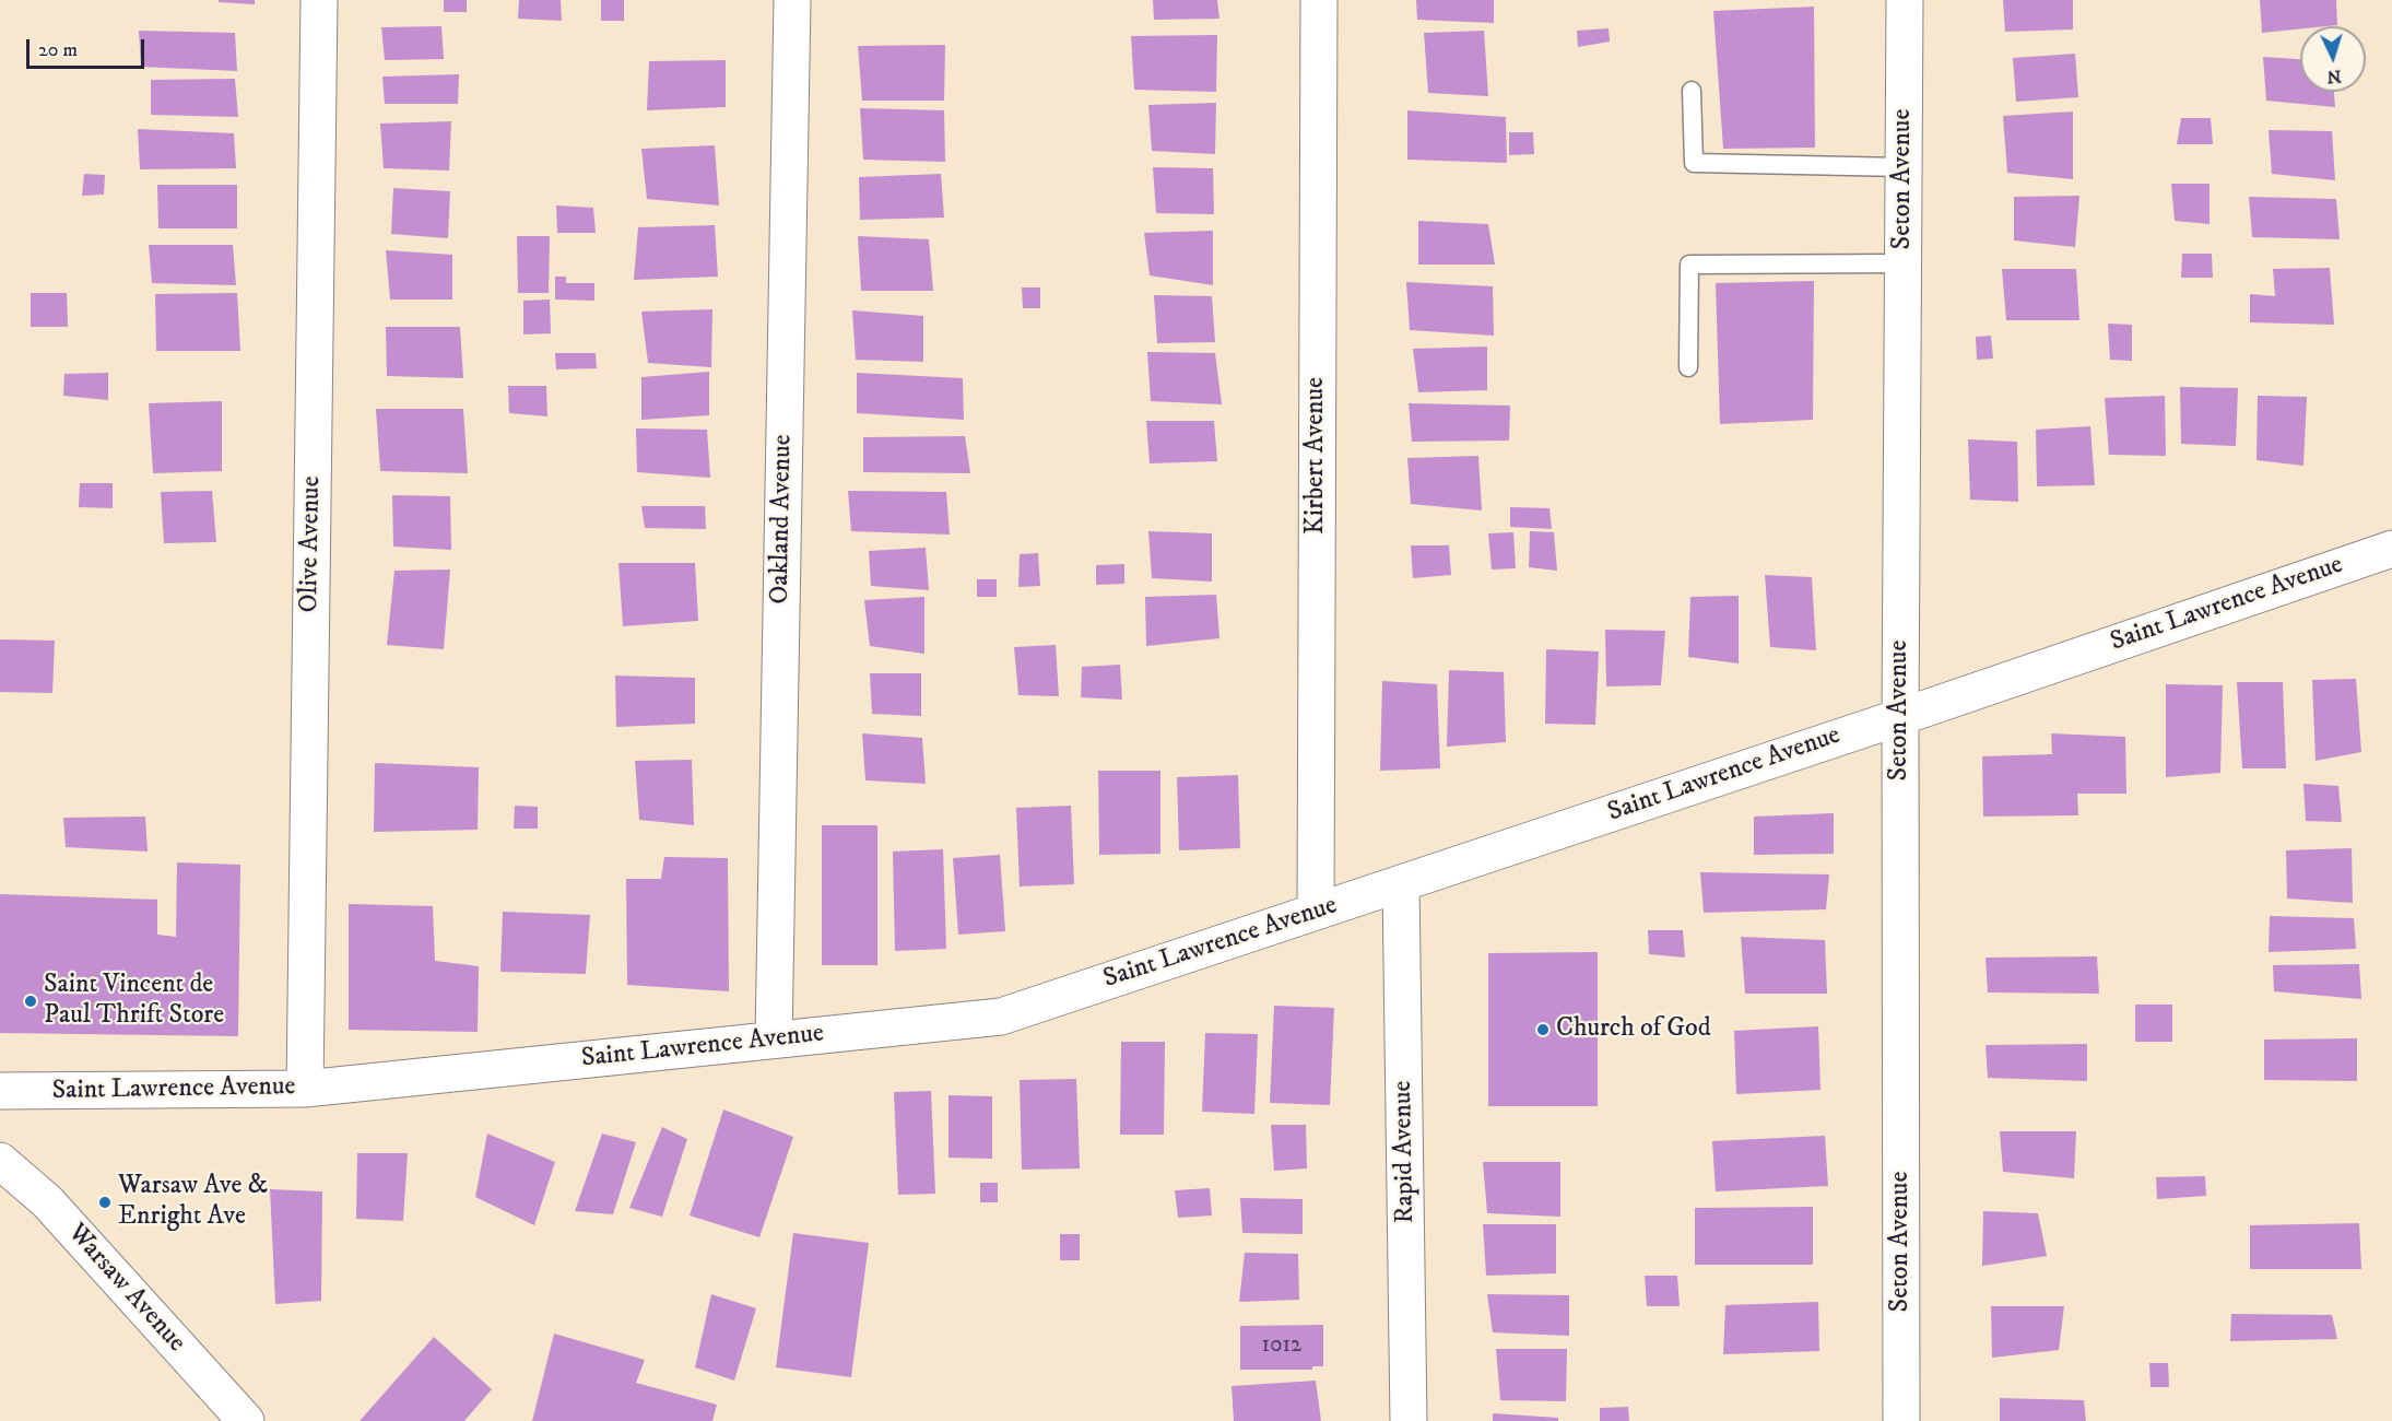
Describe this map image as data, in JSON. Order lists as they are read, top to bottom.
{
  "streets": {
    "street": [
      "Seton Avenue",
      "Kirbert Avenue",
      "Oakland Avenue",
      "Olive Avenue",
      "Saint Lawrence Avenue",
      "Rapid Avenue",
      "Warsaw Avenue"
    ]
  },
  "crossings": [
    ["Seton Avenue", "Saint Lawrence Avenue"],
    ["Kirbert Avenue", "Saint Lawrence Avenue"],
    ["Oakland Avenue", "Saint Lawrence Avenue"],
    ["Olive Avenue", "Saint Lawrence Avenue"],
    ["Saint Lawrence Avenue", "Rapid Avenue"]
  ],
  "places": ["Saint Vincent de Paul Thrift Store", "Church of God", "Warsaw Ave & Enright Ave"],
  "house_numbers": ["1012"],
  "scale_bar": "20 m",
  "north": "bottom"
}
